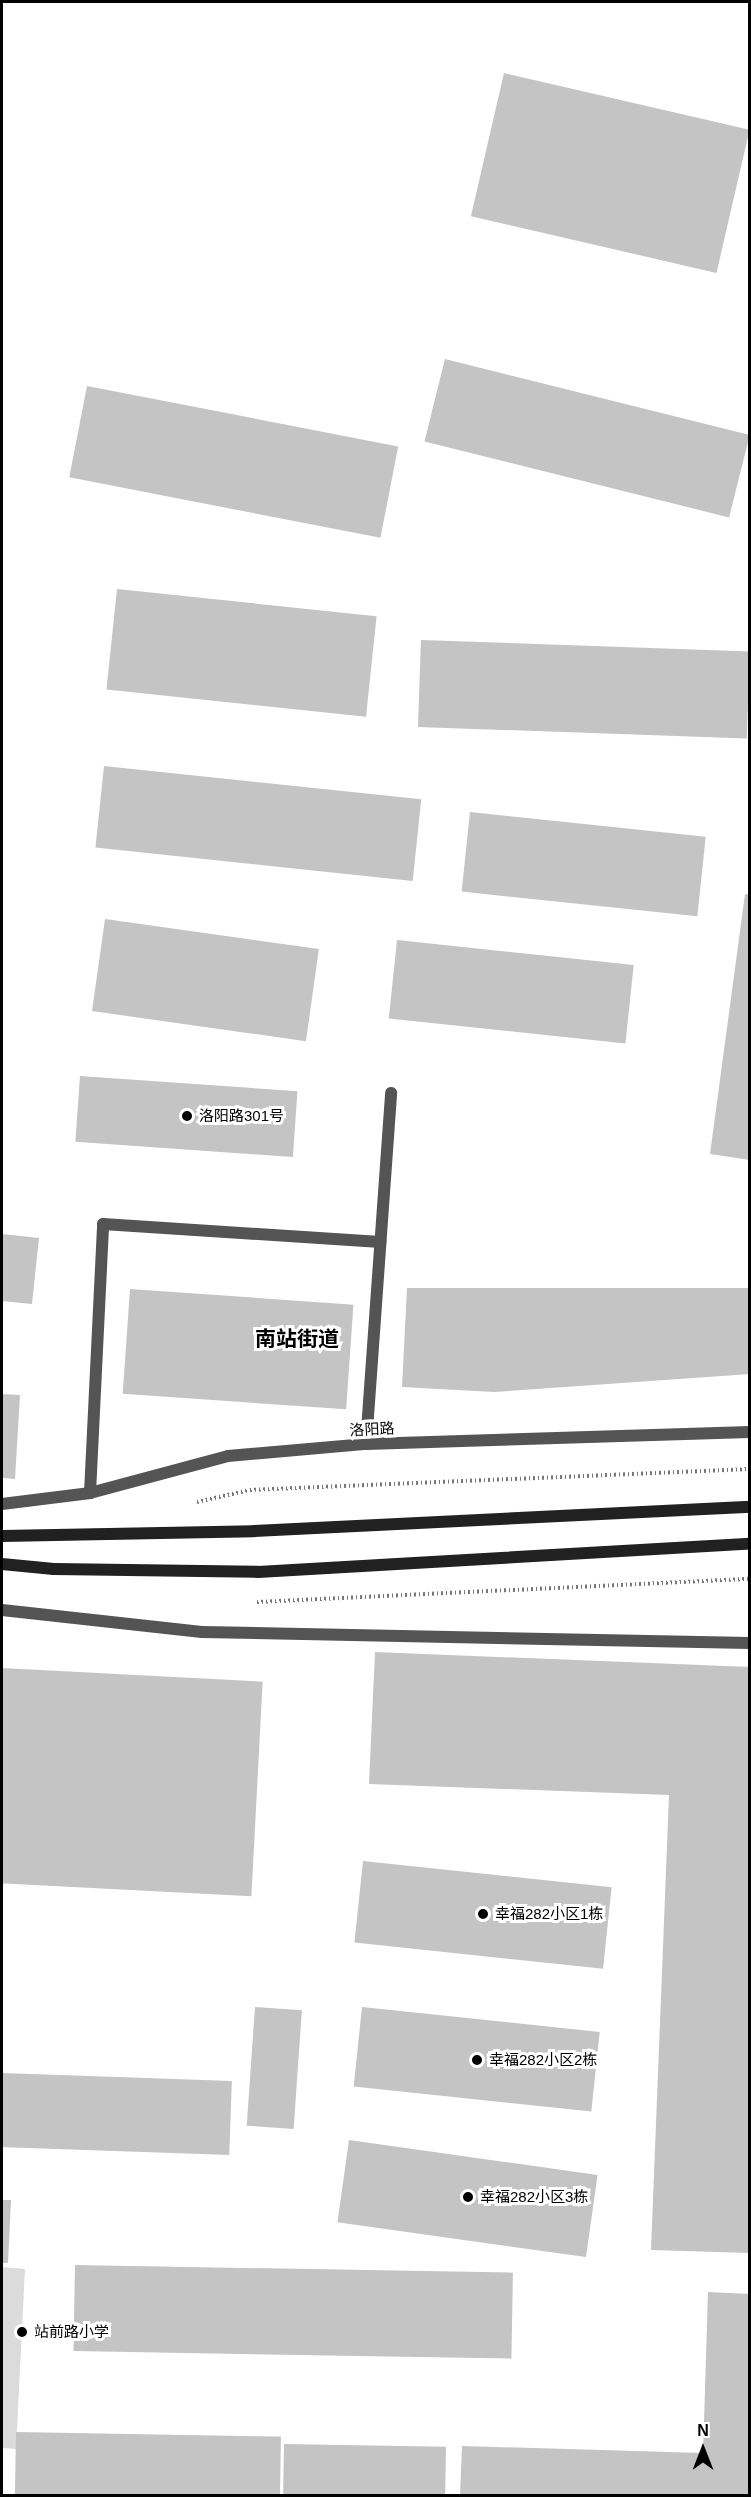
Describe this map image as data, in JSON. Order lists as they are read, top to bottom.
{
  "streets": {
    "street": ["洛阳路"]
  },
  "districts": ["南站街道"],
  "places": [
    "洛阳路301号",
    "幸福282小区1栋",
    "幸福282小区2栋",
    "幸福282小区3栋",
    "站前路小学"
  ],
  "north": "top"
}
